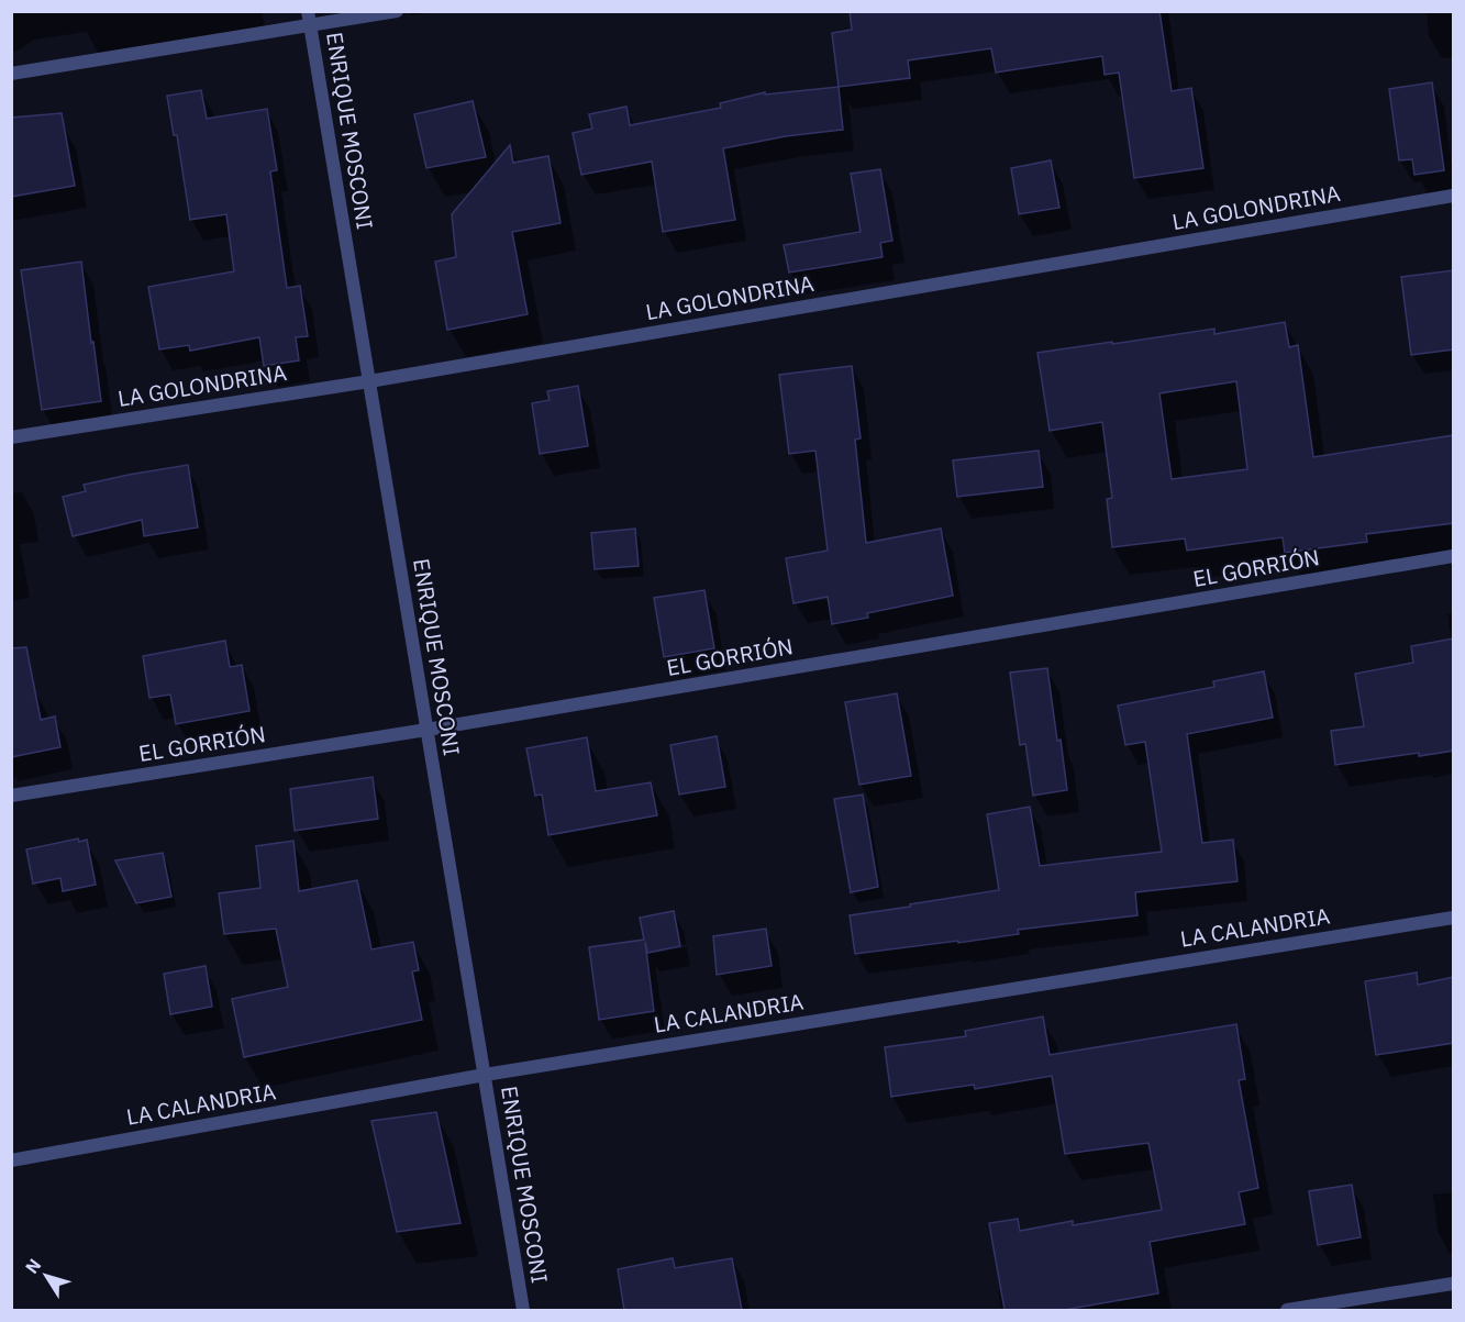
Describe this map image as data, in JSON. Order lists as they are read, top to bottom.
{
  "streets": {
    "street": [
      "ENRIQUE MOSCONI",
      "LA GOLONDRINA",
      "EL GORRIÓN",
      "LA CALANDRIA"
    ]
  },
  "crossings": [
    ["ENRIQUE MOSCONI", "LA GOLONDRINA"],
    ["ENRIQUE MOSCONI", "EL GORRIÓN"],
    ["ENRIQUE MOSCONI", "LA CALANDRIA"]
  ],
  "north": "top left"
}
